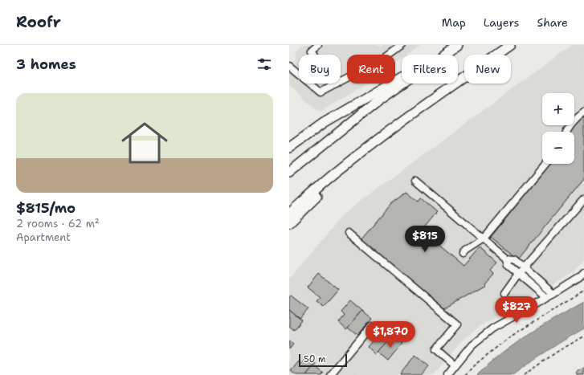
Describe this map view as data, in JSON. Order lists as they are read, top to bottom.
{
  "scale_bar": "50 m",
  "page": {
    "header": "Roofr",
    "nav": ["Map", "Layers", "Share"],
    "heading": "3 homes",
    "chip": [
      "Buy",
      "Rent",
      "Filters",
      "New"
    ],
    "list": [
      {
        "name": "$815/mo",
        "note": "2 rooms · 62 m² · Apartment"
      }
    ],
    "map_buttons": ["+", "−"],
    "price": ["$815", "$827", "$1,870"],
    "scale": "50 m"
  }
}
